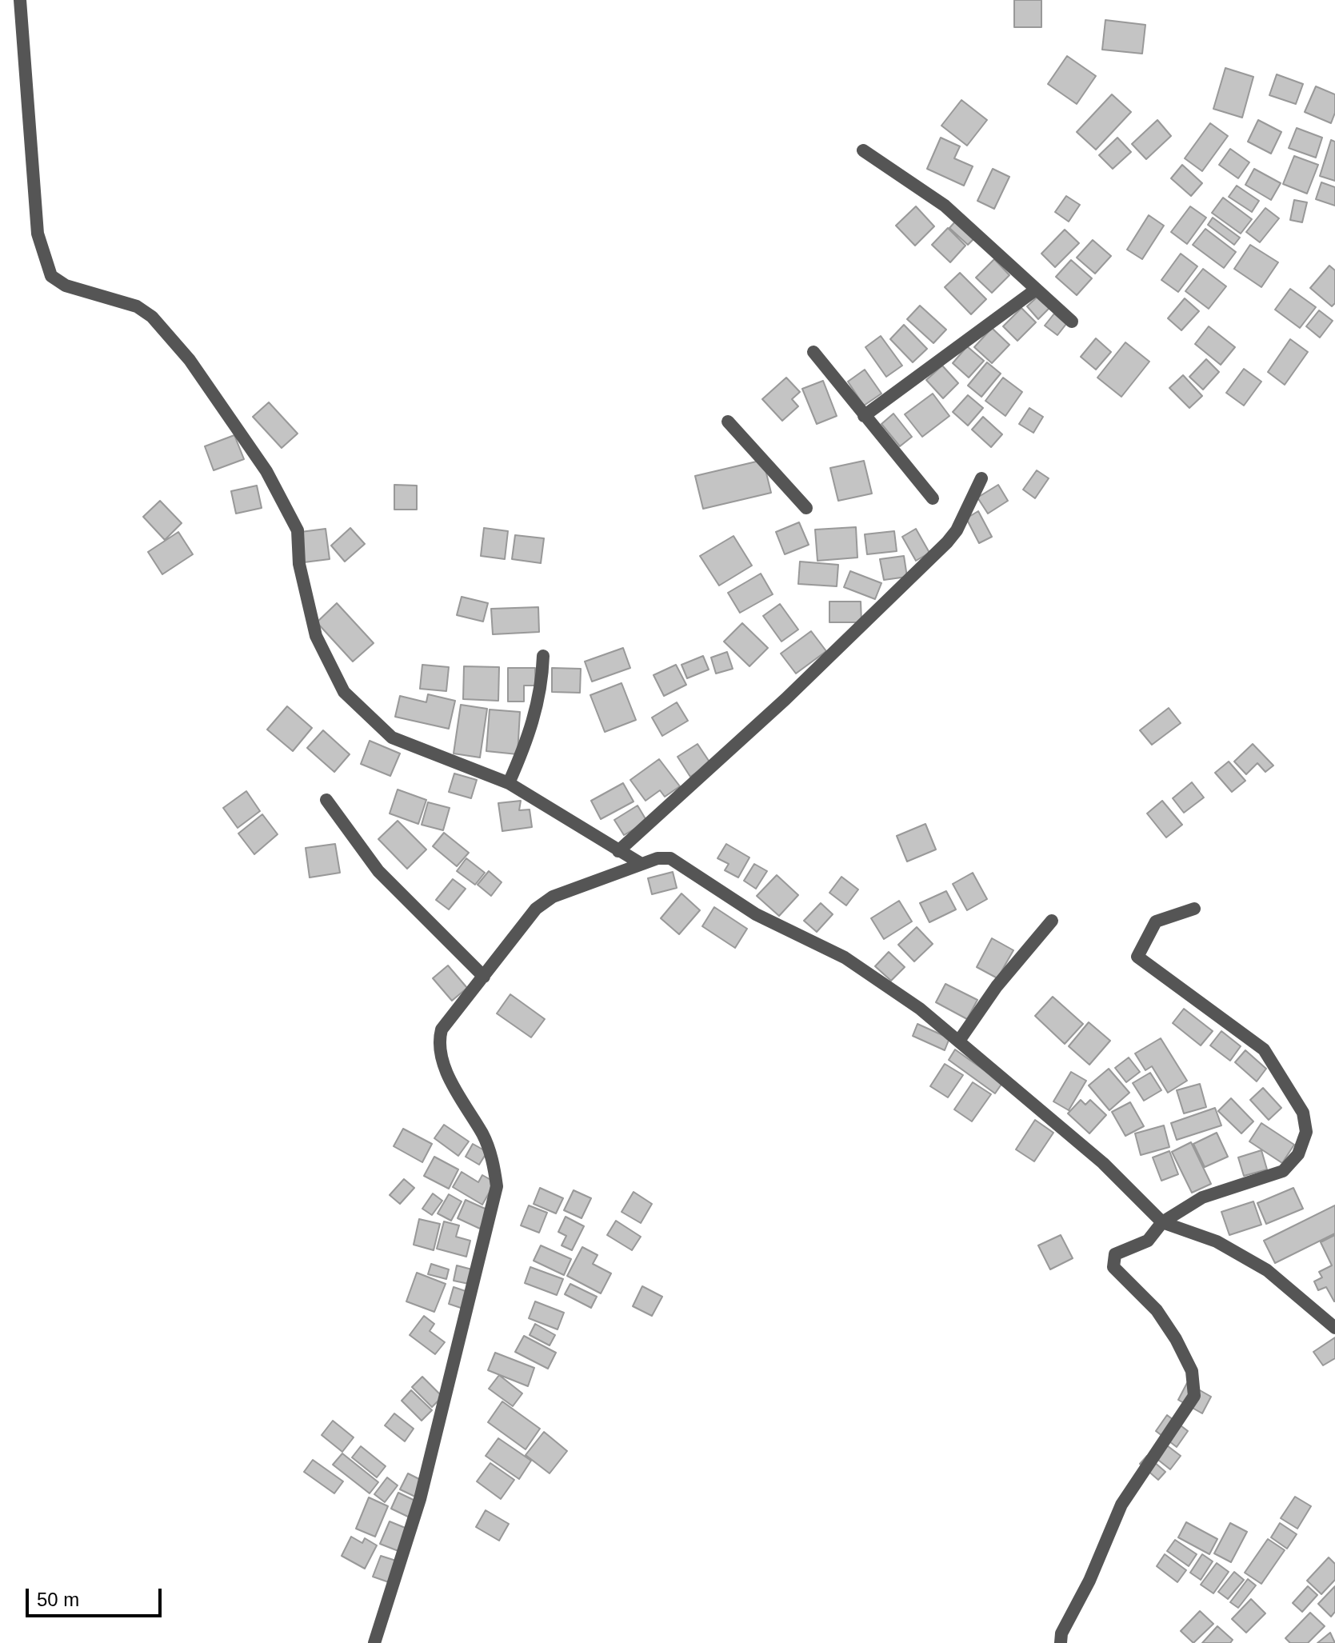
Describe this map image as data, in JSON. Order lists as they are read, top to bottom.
{
  "scale_bar": "50 m"
}
